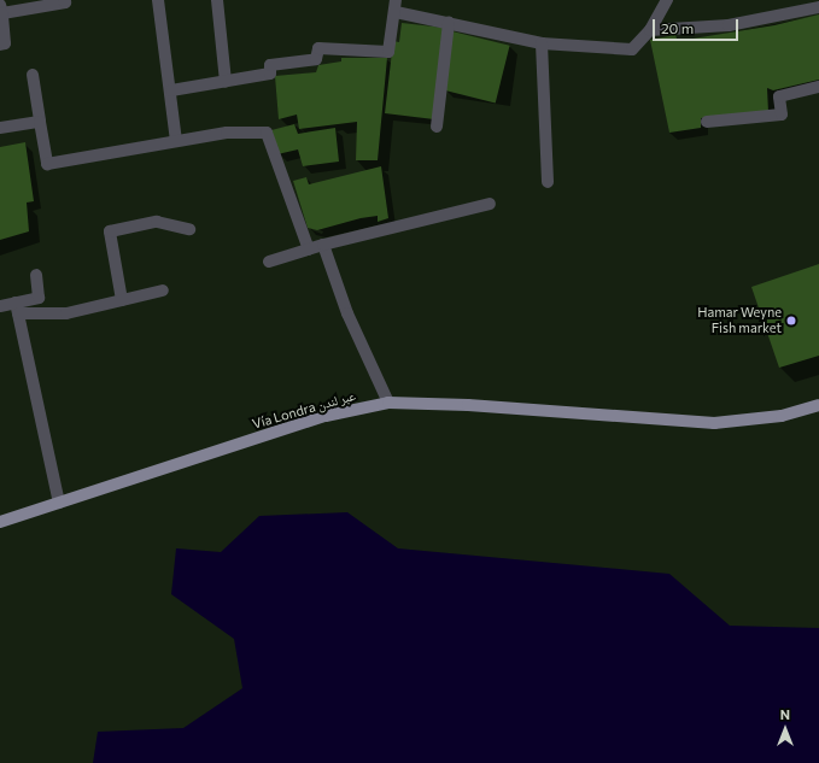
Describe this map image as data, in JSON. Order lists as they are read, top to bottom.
{
  "streets": {
    "main road": ["Vía Londra عبر لندن"]
  },
  "places": ["Hamar Weyne Fish market"],
  "scale_bar": "20 m",
  "north": "top"
}
